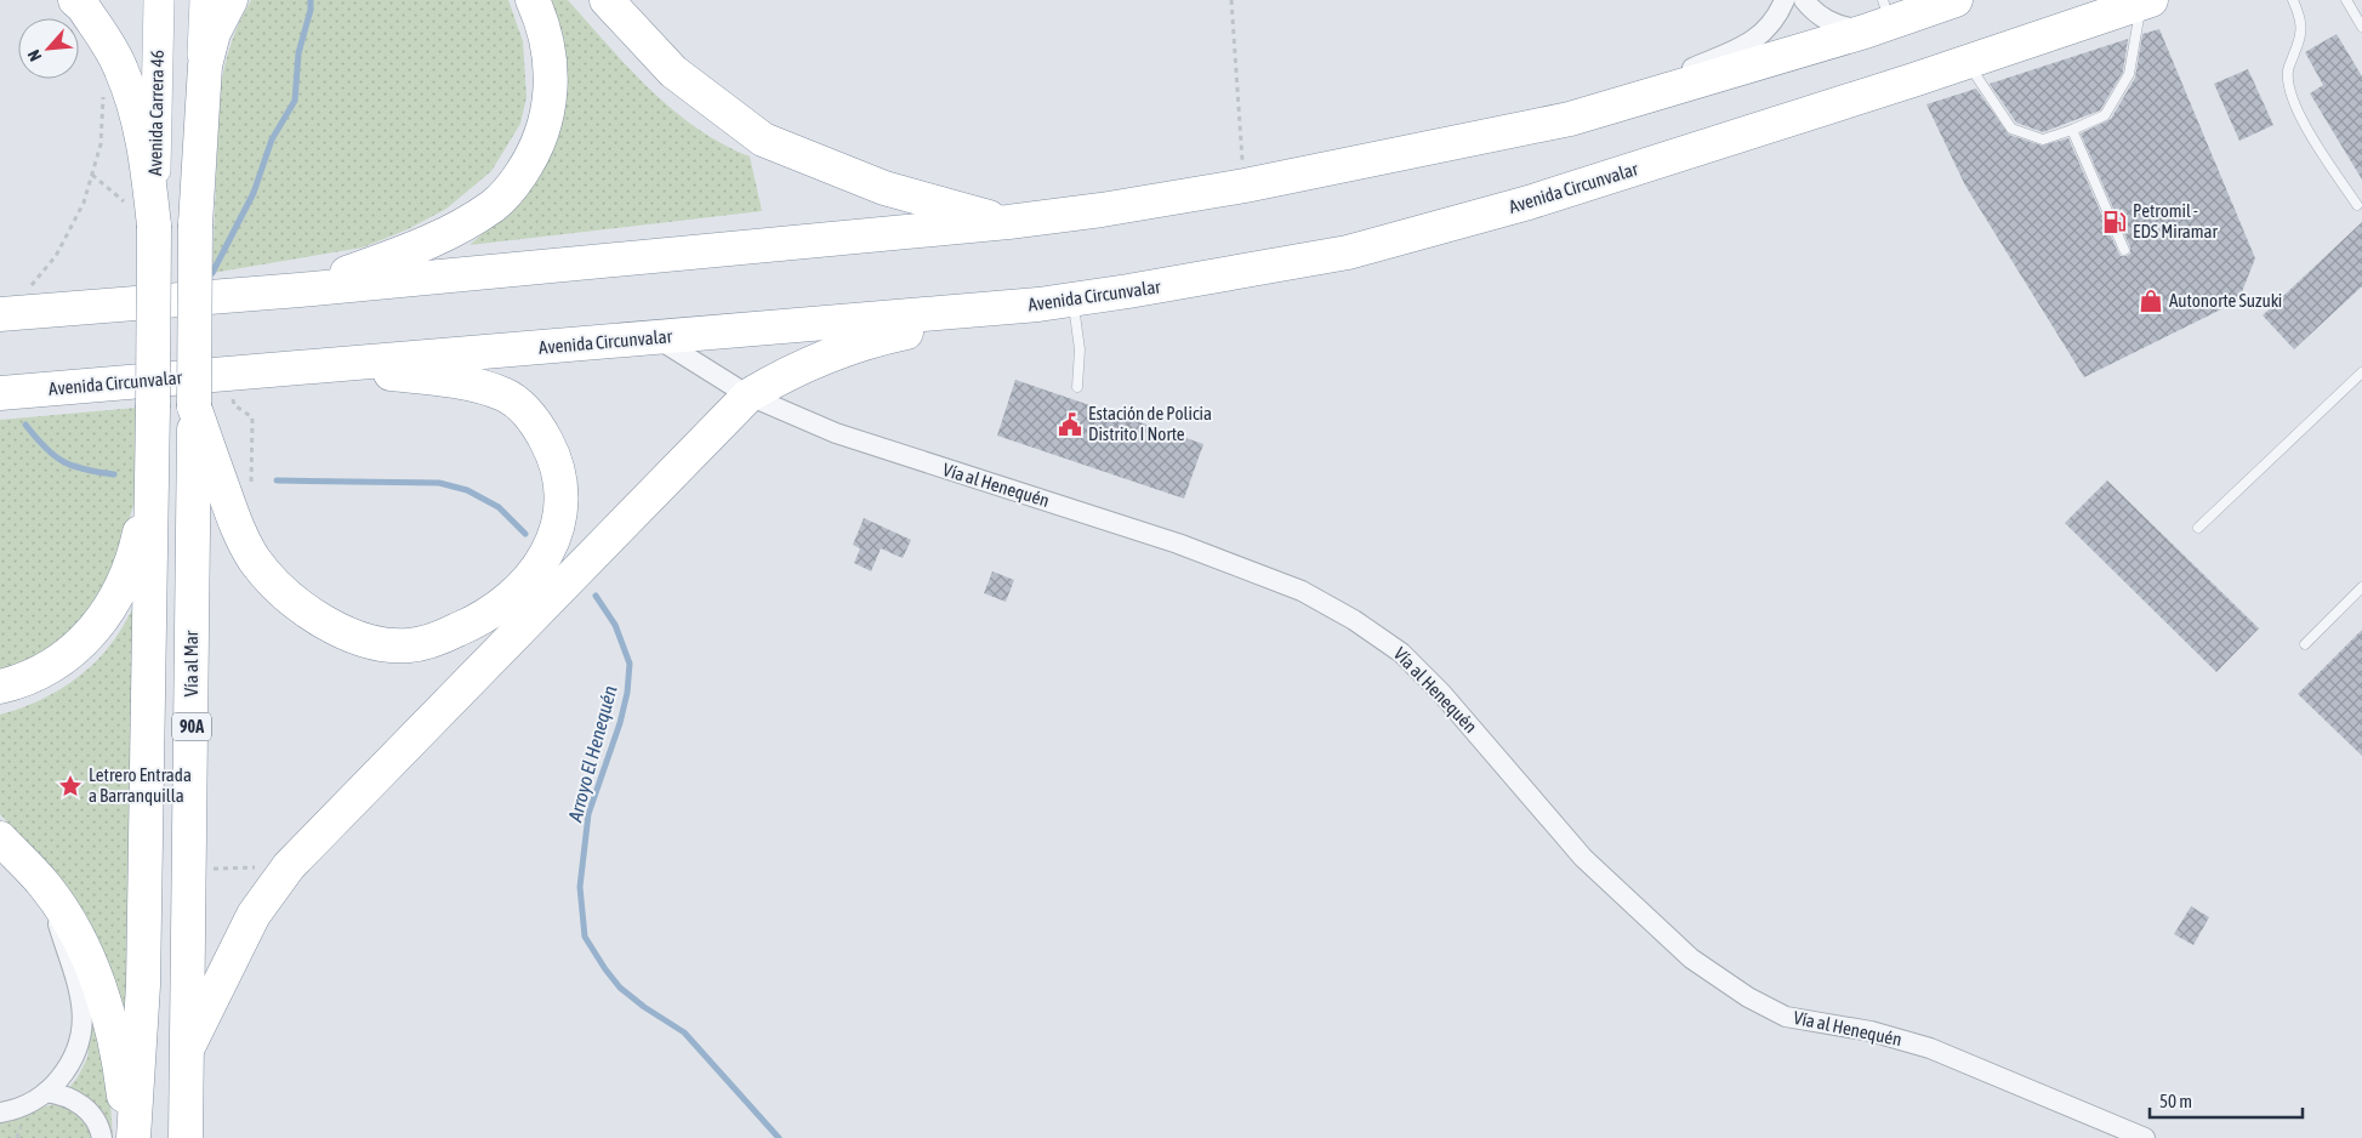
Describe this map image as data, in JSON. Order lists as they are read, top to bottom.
{
  "streets": {
    "highway": ["Avenida Circunvalar", "Vía al Mar", "90A"],
    "main road": ["Avenida Carrera 46"],
    "street": ["Vía al Henequén"]
  },
  "crossings": [
    ["Avenida Carrera 46", "90A"],
    ["Avenida Circunvalar", "Vía al Henequén"]
  ],
  "water": ["Arroyo El Henequén"],
  "places": {
    "fuel station": ["Petromil - EDS Miramar"],
    "shop": ["Autonorte Suzuki"],
    "public building": ["Estación de Policia Distrito I Norte"],
    "place": ["Letrero Entrada a Barranquilla"]
  },
  "scale_bar": "50 m",
  "north": "bottom left"
}
